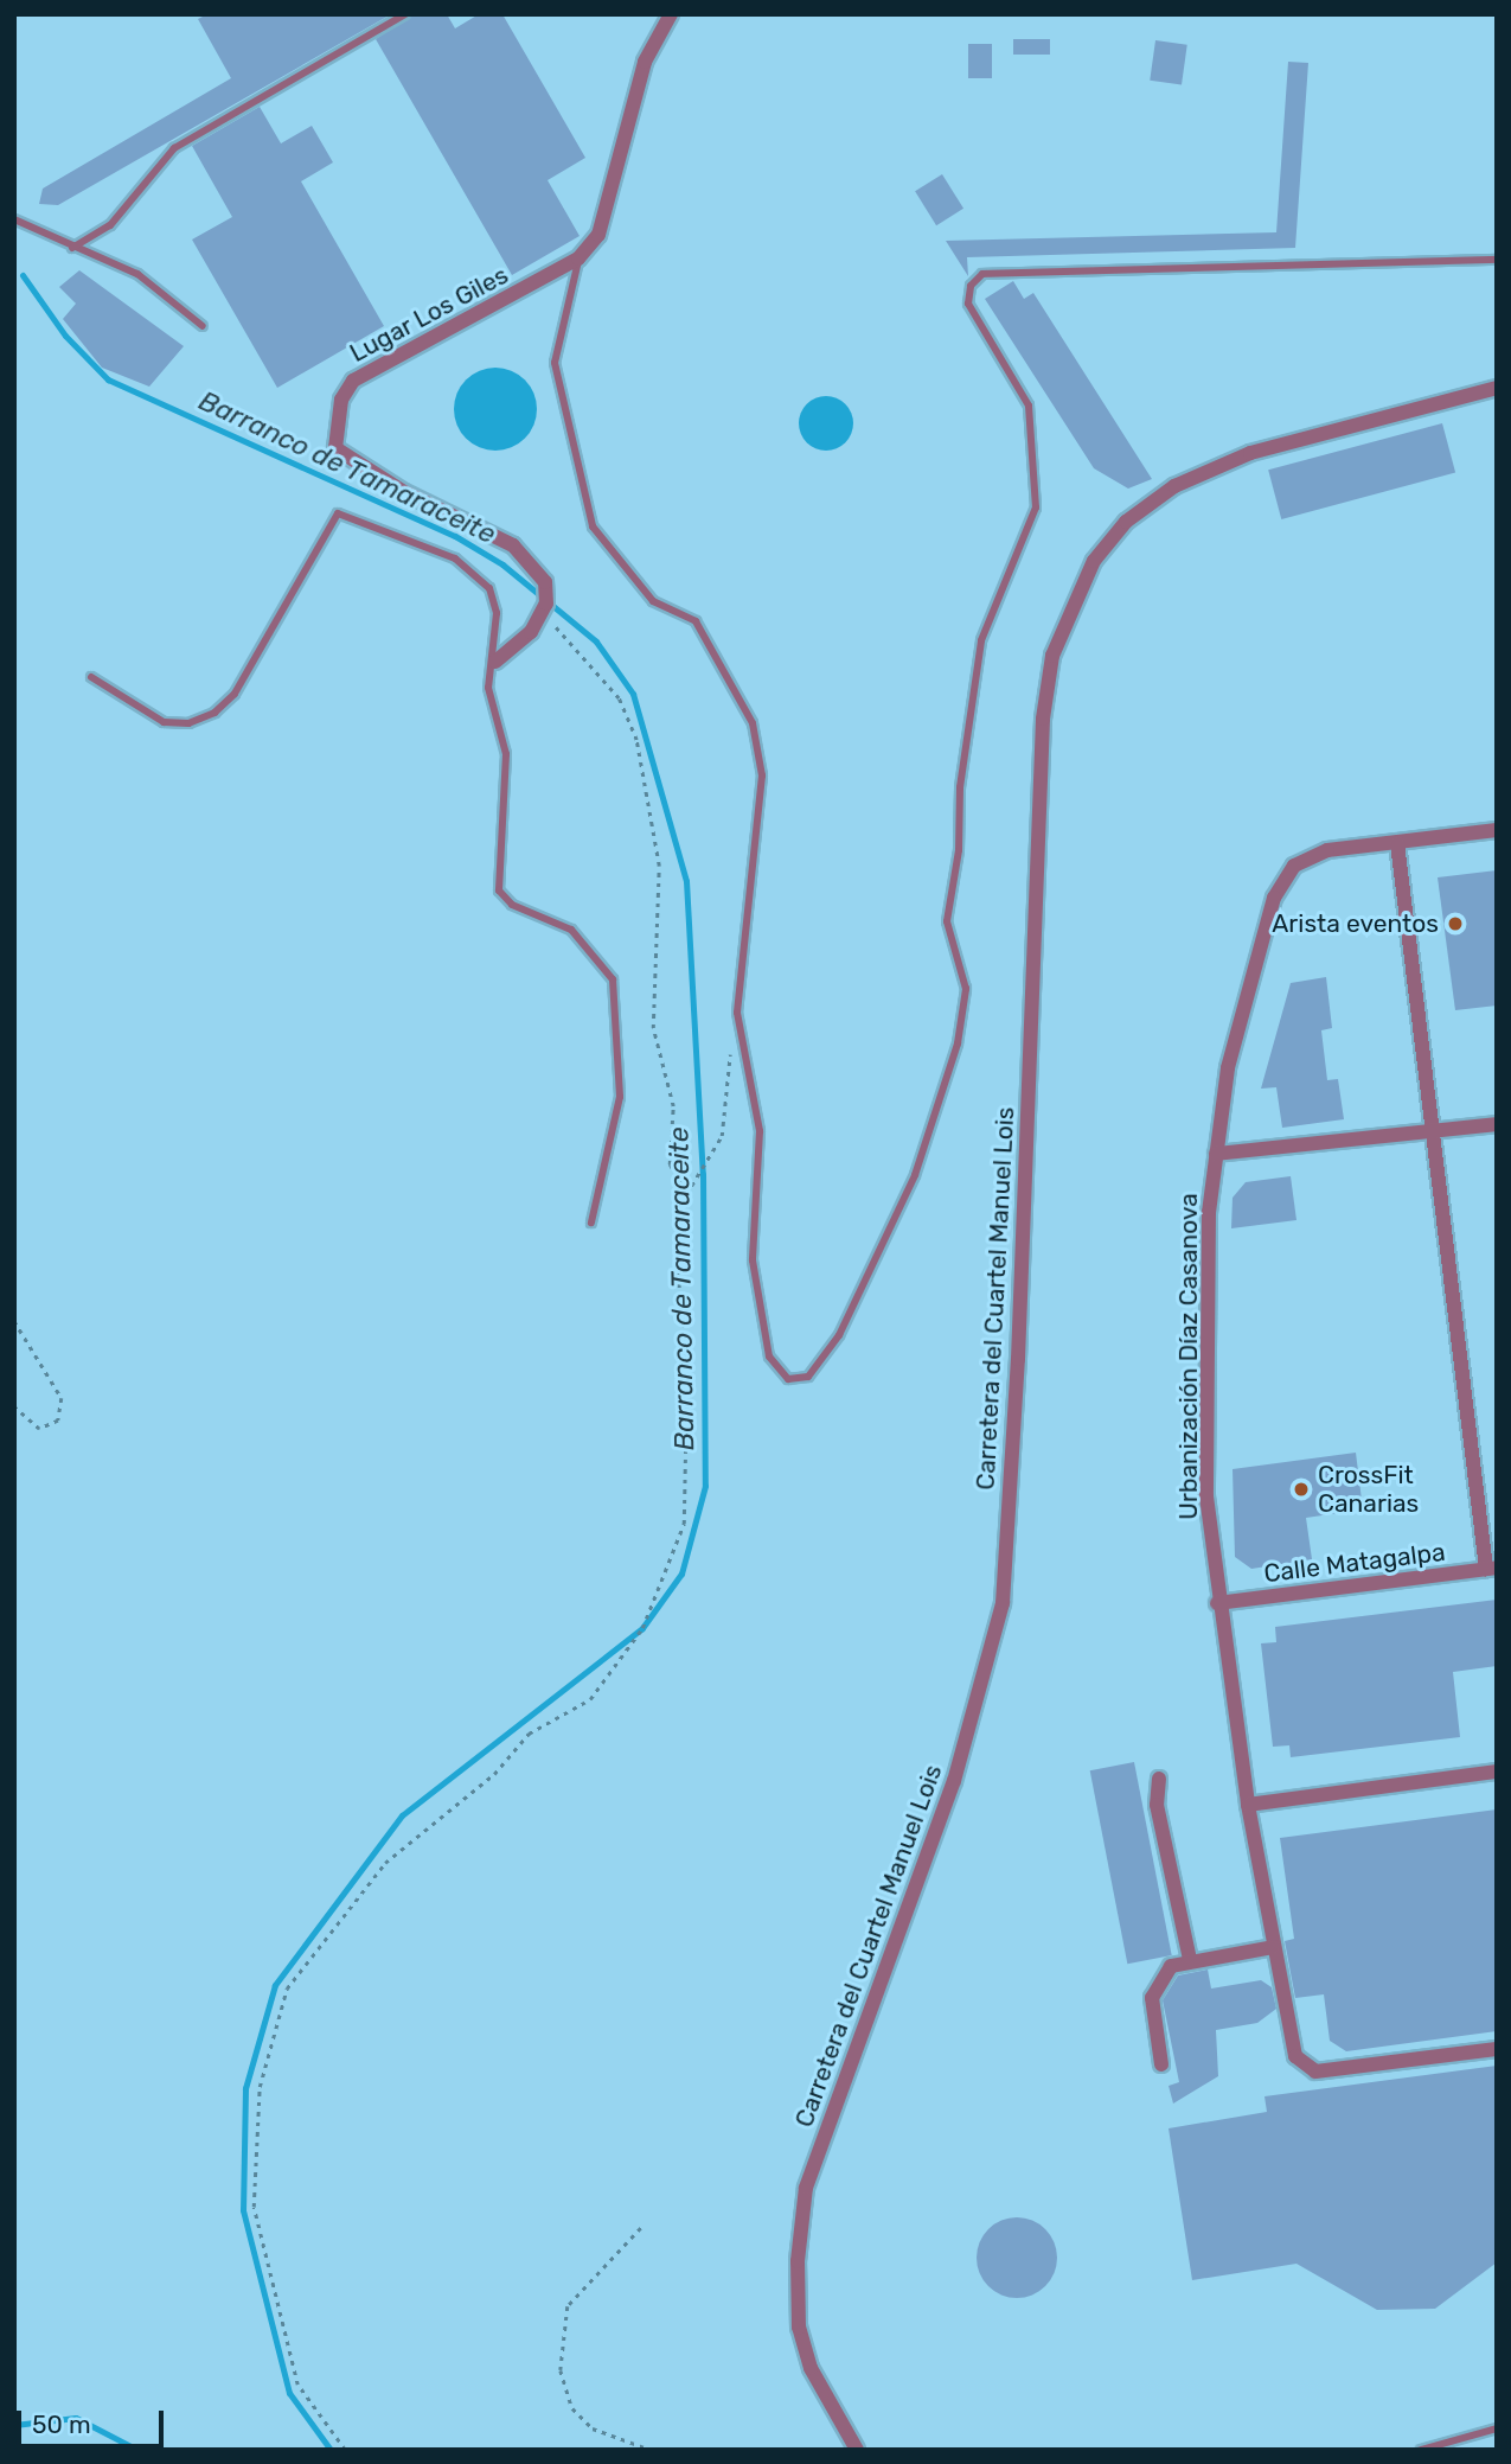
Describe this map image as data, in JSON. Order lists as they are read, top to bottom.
{
  "streets": {
    "street": [
      "Lugar Los Giles",
      "Carretera del Cuartel Manuel Lois",
      "Urbanización Díaz Casanova",
      "Calle Matagalpa"
    ]
  },
  "crossings": [
    ["Urbanización Díaz Casanova", "Calle Matagalpa"]
  ],
  "water": ["Barranco de Tamaraceite"],
  "places": ["Arista eventos", "CrossFit Canarias"],
  "scale_bar": "50 m"
}
